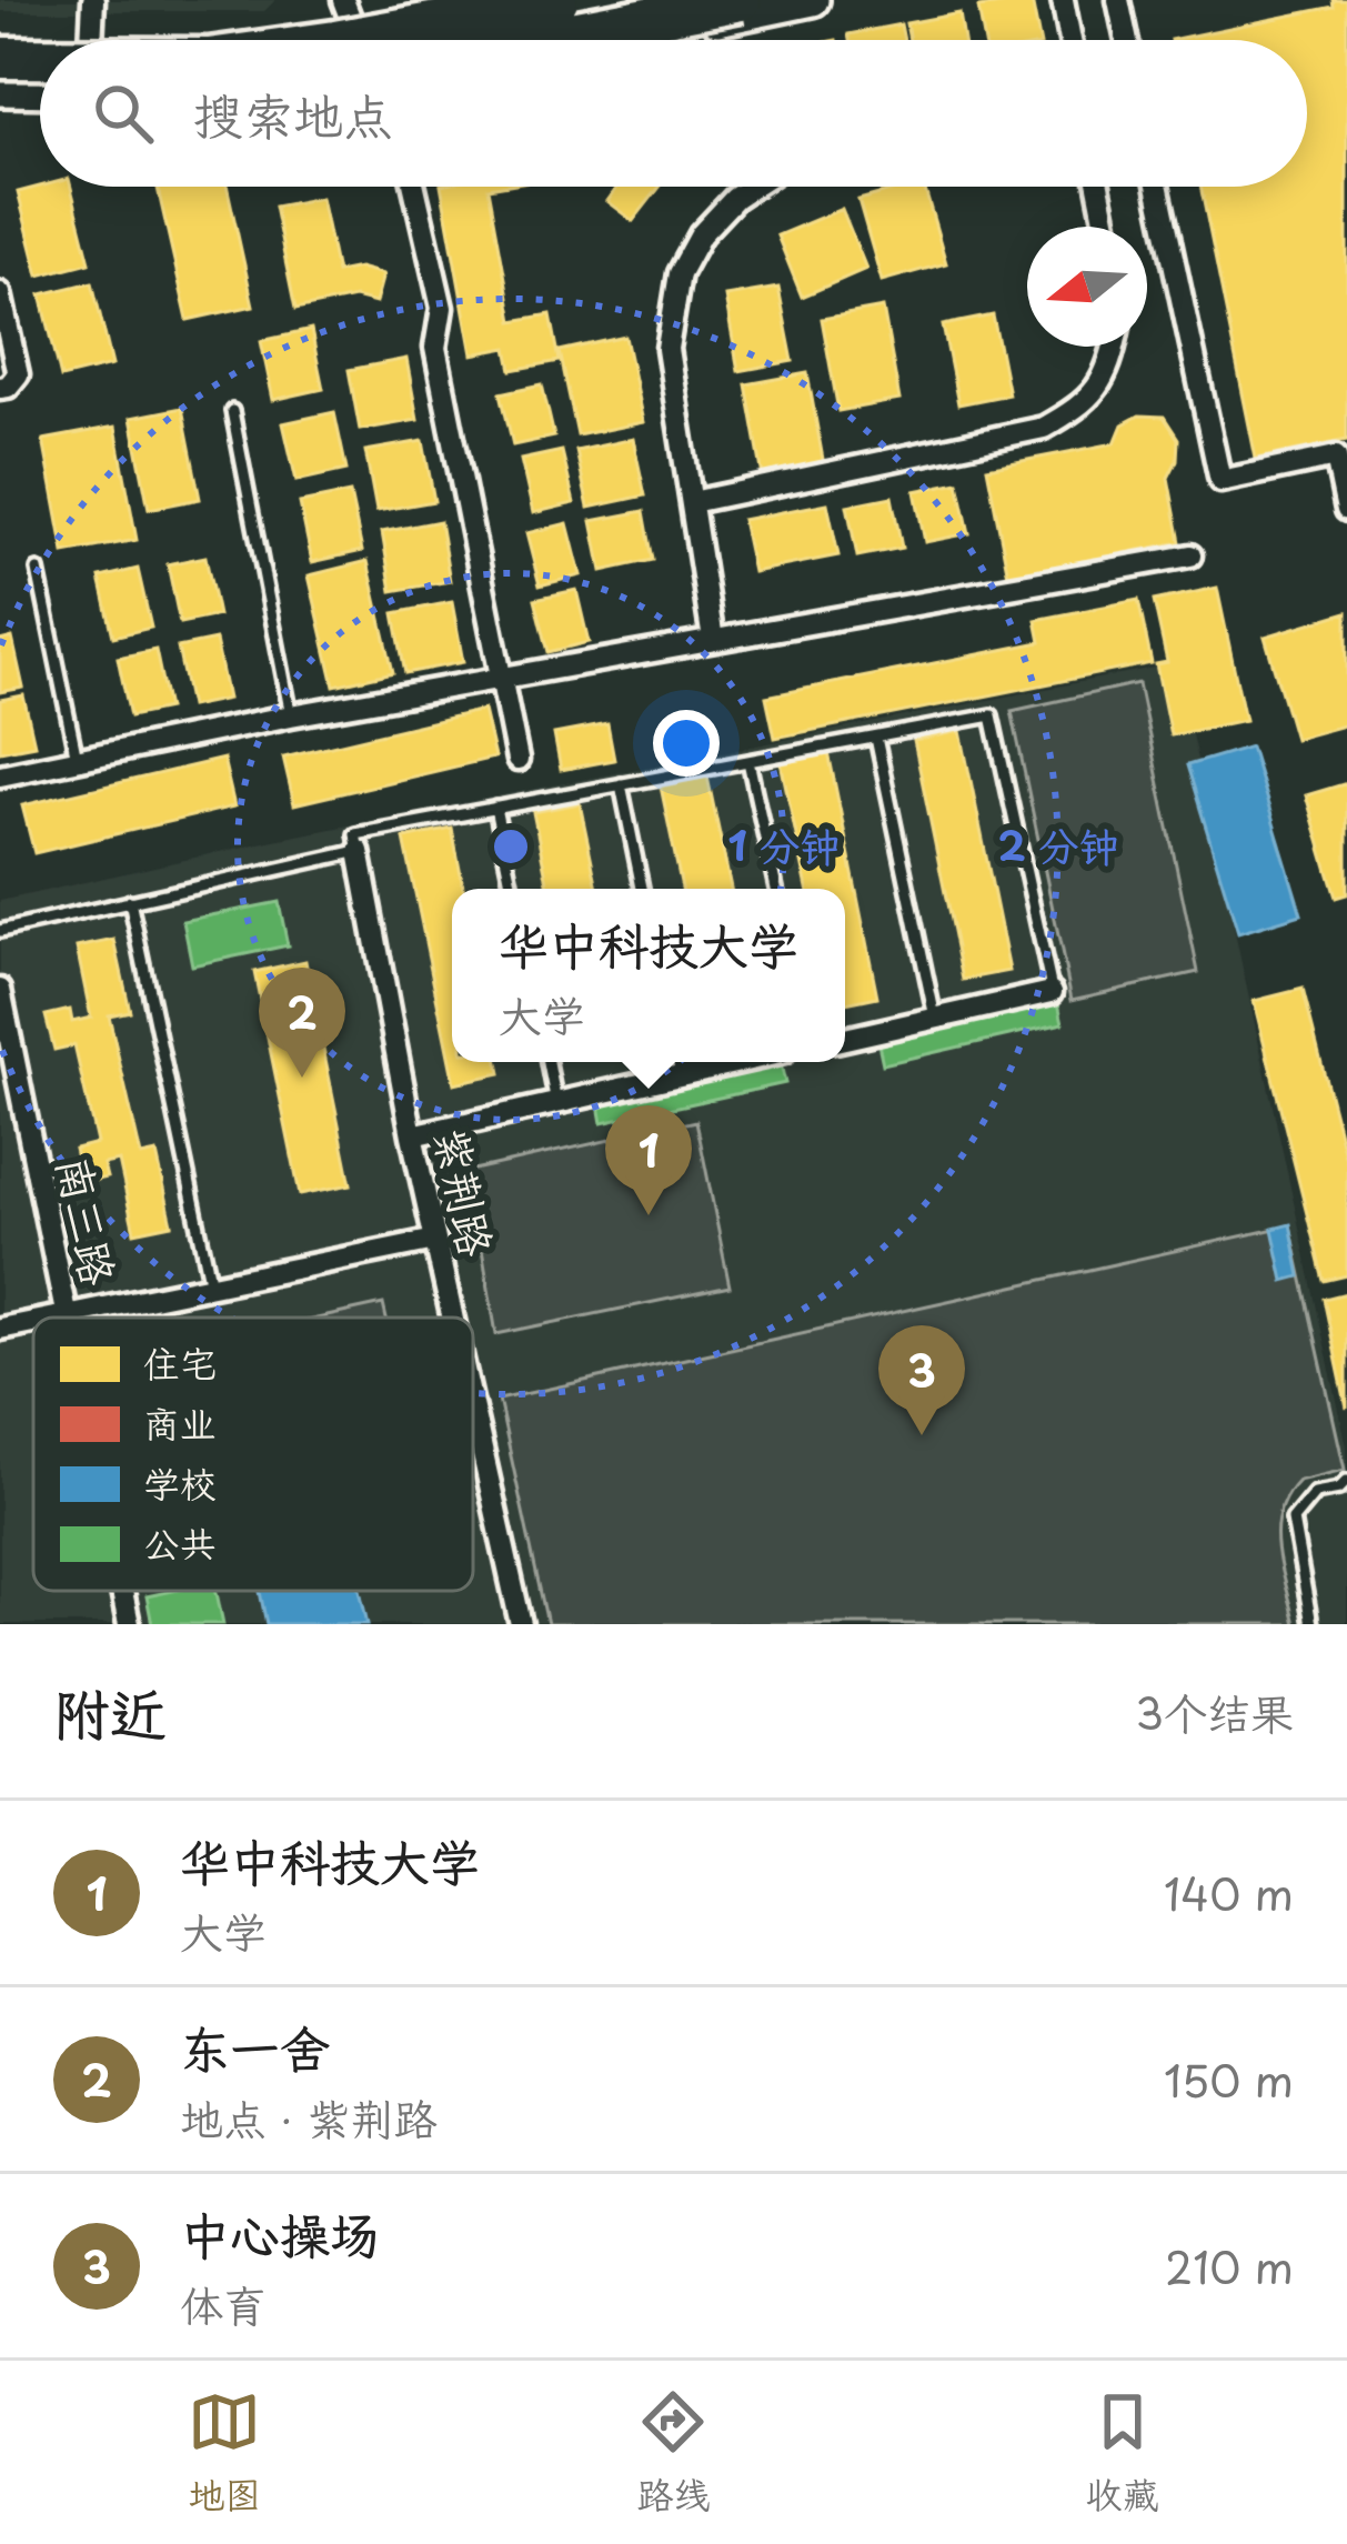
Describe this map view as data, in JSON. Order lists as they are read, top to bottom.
{
  "streets": {
    "street": ["紫荆路", "南三路"]
  },
  "legend": [
    "住宅",
    "商业",
    "学校",
    "公共"
  ],
  "north": "left",
  "page": {
    "search": "搜索地点",
    "popup": ["华中科技大学", "大学"],
    "pins": ["2", "1", "3"],
    "heading": ["附近", "3个结果"],
    "list": [
      {
        "mark": "1",
        "name": "华中科技大学",
        "note": "大学",
        "value": "140 m"
      },
      {
        "mark": "2",
        "name": "东一舍",
        "note": "地点 · 紫荆路",
        "value": "150 m"
      },
      {
        "mark": "3",
        "name": "中心操场",
        "note": "体育",
        "value": "210 m"
      }
    ],
    "nav": ["地图", "路线", "收藏"]
  },
  "rings": ["1 分钟", "2 分钟"]
}
